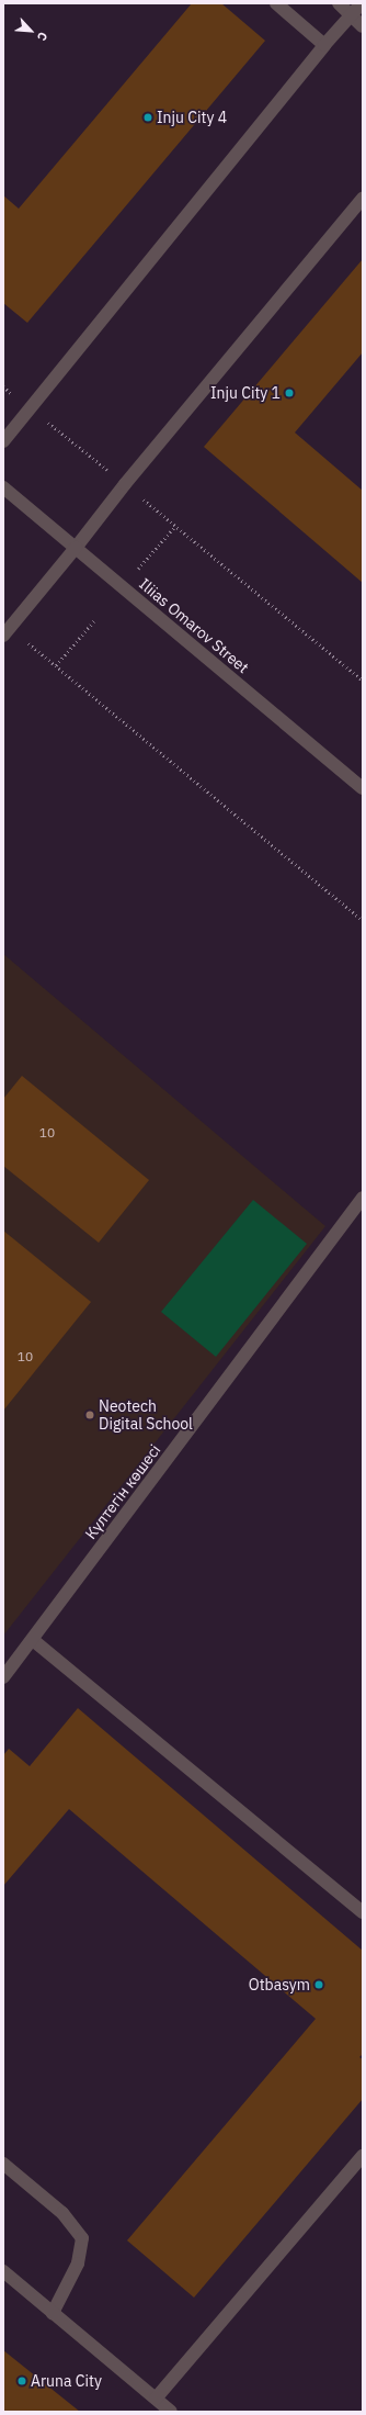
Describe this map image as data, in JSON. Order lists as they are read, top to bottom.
{
  "streets": {
    "street": ["Iliias Omarov Street", "Күлтегін көшесі"]
  },
  "places": [
    "Inju City 4",
    "Inju City 1",
    "Neotech Digital School",
    "Otbasym",
    "Aruna City"
  ],
  "house_numbers": ["10", "10"],
  "north": "bottom right"
}
